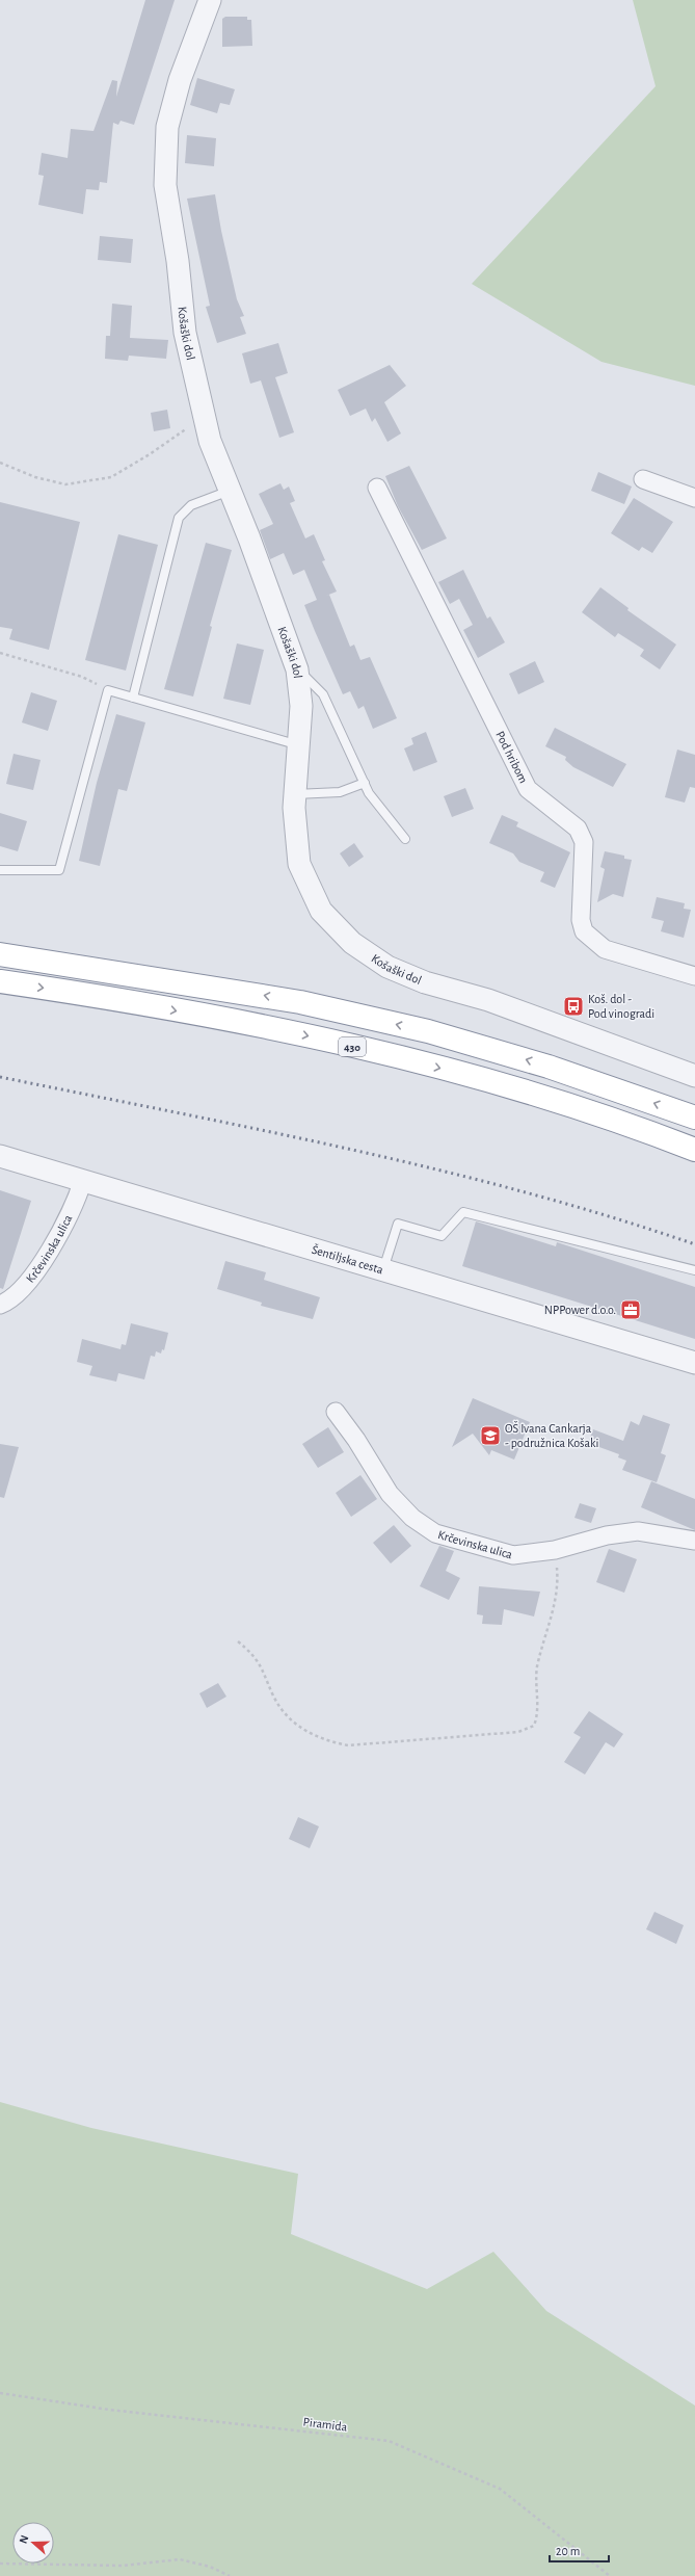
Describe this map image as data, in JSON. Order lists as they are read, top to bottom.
{
  "streets": {
    "highway": ["430"],
    "street": [
      "Košaški dol",
      "Pod hribom",
      "Krčevinska ulica",
      "Šentiljska cesta"
    ],
    "path": ["Piramida"]
  },
  "crossings": [
    ["Krčevinska ulica", "Šentiljska cesta"]
  ],
  "places": {
    "bus stop": ["Koš. dol - Pod vinogradi"],
    "office": ["NPPower d.o.o."],
    "school or university": ["OŠ Ivana Cankarja - podružnica Košaki"]
  },
  "scale_bar": "20 m",
  "north": "left"
}
